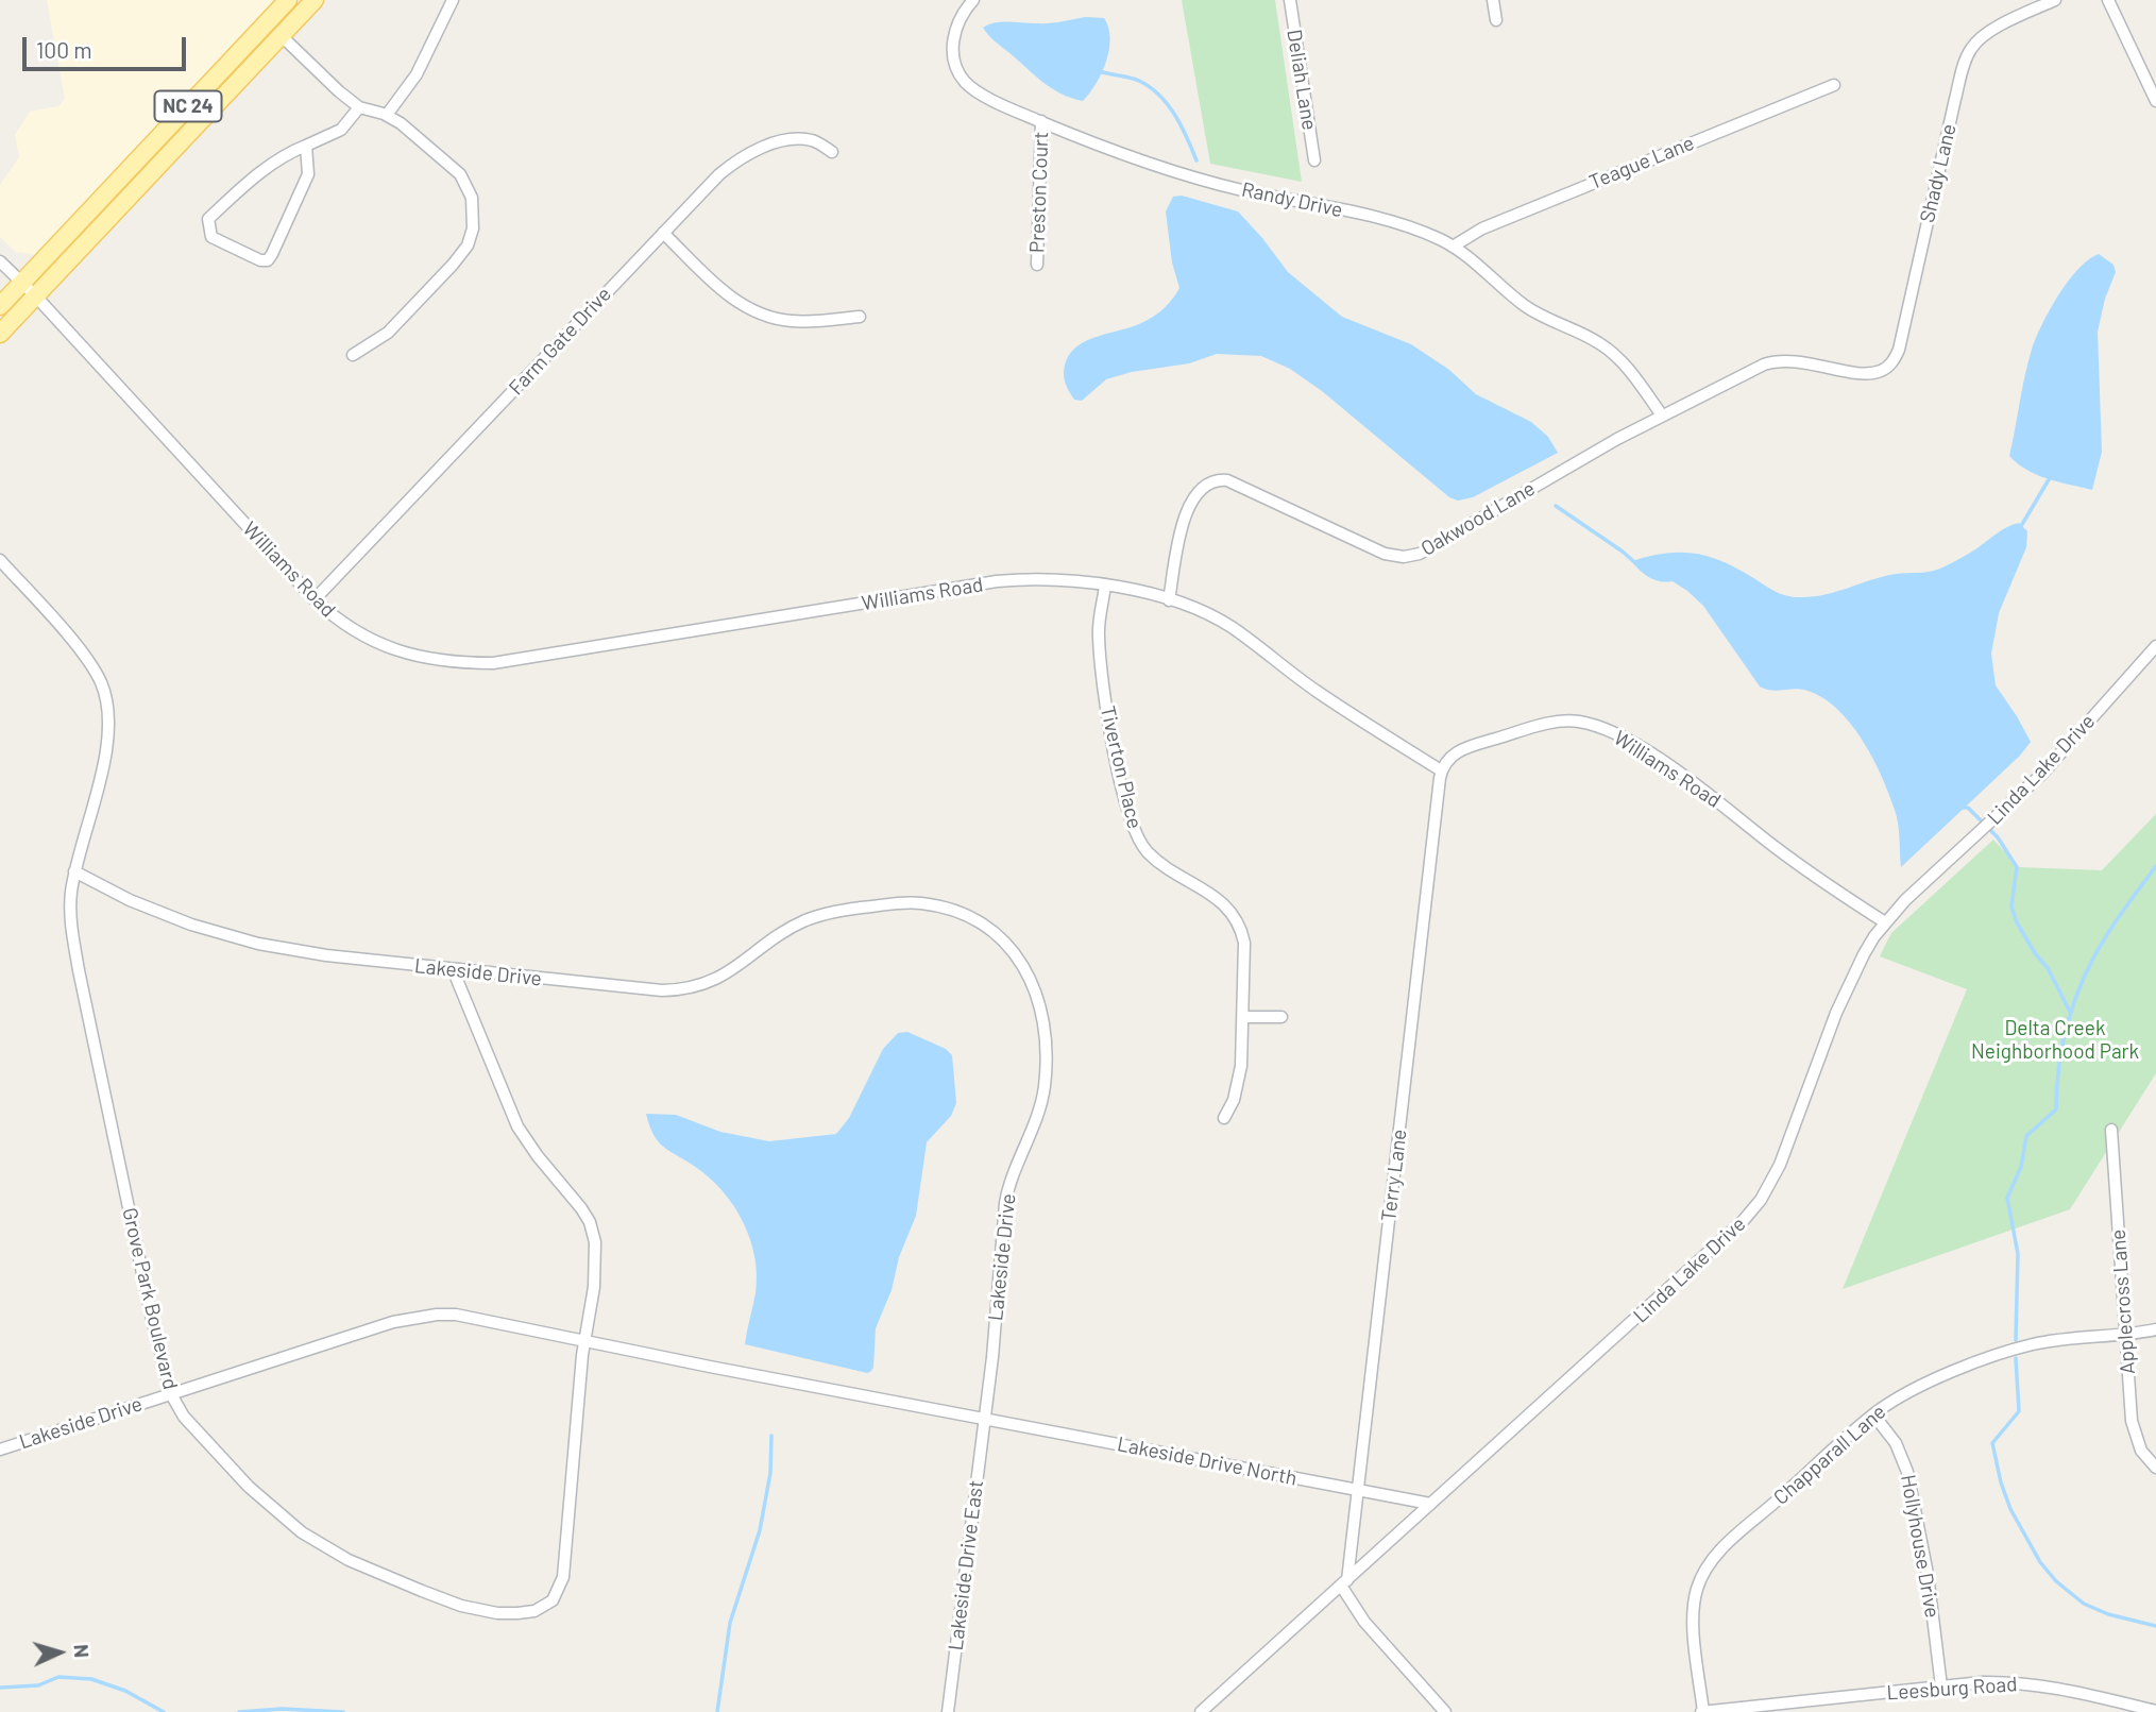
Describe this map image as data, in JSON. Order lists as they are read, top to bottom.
{
  "streets": {
    "main road": ["NC 24"],
    "street": [
      "Deliah Lane",
      "Teague Lane",
      "Shady Lane",
      "Preston Court",
      "Randy Drive",
      "Farm Gate Drive",
      "Oakwood Lane",
      "Williams Road",
      "Tiverton Place",
      "Linda Lake Drive",
      "Lakeside Drive",
      "Terry Lane",
      "Grove Park Boulevard",
      "Applecross Lane",
      "Chapparall Lane",
      "Lakeside Drive North",
      "Hollyhouse Drive",
      "Lakeside Drive East",
      "Leesburg Road"
    ]
  },
  "crossings": [
    ["NC 24", "Williams Road"],
    ["Teague Lane", "Randy Drive"],
    ["Shady Lane", "Oakwood Lane"],
    ["Preston Court", "Randy Drive"],
    ["Randy Drive", "Oakwood Lane"],
    ["Farm Gate Drive", "Williams Road"],
    ["Oakwood Lane", "Williams Road"],
    ["Williams Road", "Tiverton Place"],
    ["Williams Road", "Linda Lake Drive"],
    ["Williams Road", "Terry Lane"],
    ["Linda Lake Drive", "Terry Lane"],
    ["Linda Lake Drive", "Lakeside Drive North"],
    ["Lakeside Drive", "Grove Park Boulevard"],
    ["Lakeside Drive", "Lakeside Drive North"],
    ["Lakeside Drive", "Lakeside Drive East"],
    ["Terry Lane", "Lakeside Drive North"],
    ["Applecross Lane", "Chapparall Lane"],
    ["Chapparall Lane", "Hollyhouse Drive"],
    ["Chapparall Lane", "Leesburg Road"],
    ["Lakeside Drive North", "Lakeside Drive East"],
    ["Hollyhouse Drive", "Leesburg Road"]
  ],
  "parks": ["Delta Creek Neighborhood Park"],
  "scale_bar": "100 m",
  "north": "right"
}
